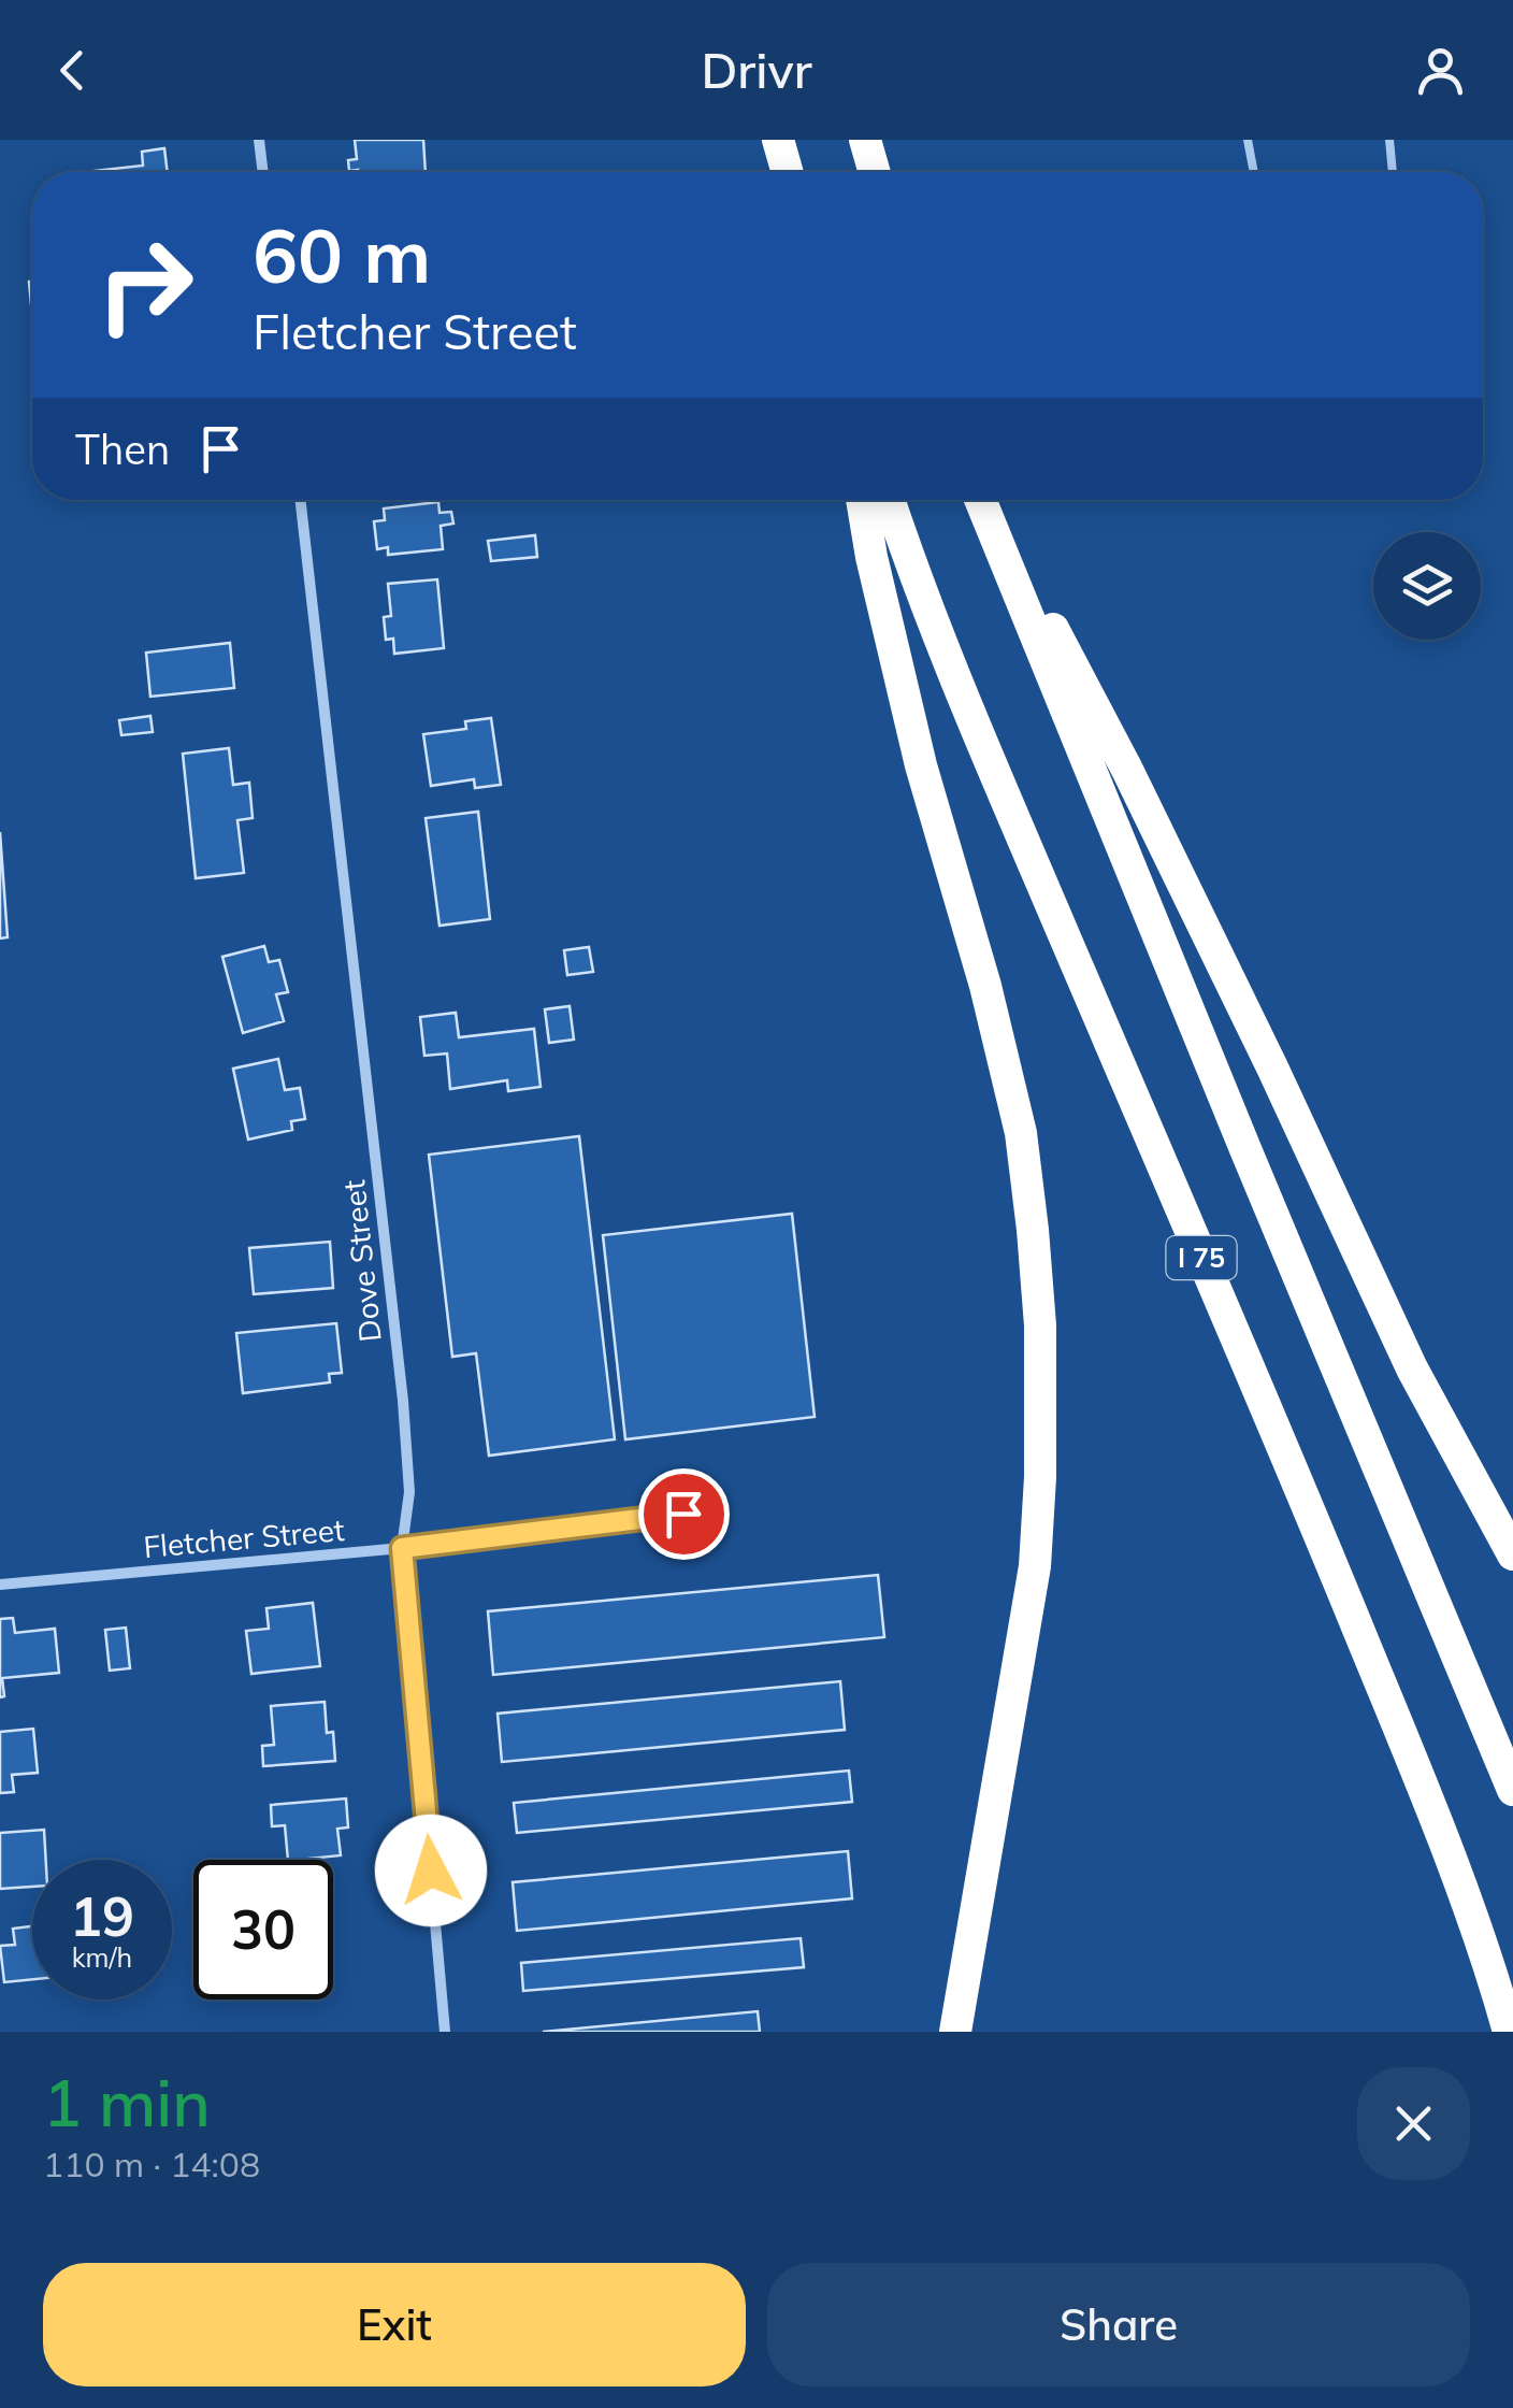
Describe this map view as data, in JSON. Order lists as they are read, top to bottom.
{
  "streets": {
    "highway": ["I 75"],
    "street": ["Dove Street", "Fletcher Street"]
  },
  "crossings": [
    ["Dove Street", "Fletcher Street"]
  ],
  "page": {
    "header": "Drivr",
    "turn": ["60 m", "Fletcher Street"],
    "then": "Then",
    "speed": "19 km/h",
    "limit": "30",
    "heading": ["1 min", "110 m · 14:08"],
    "buttons": ["Exit", "Share"]
  }
}
